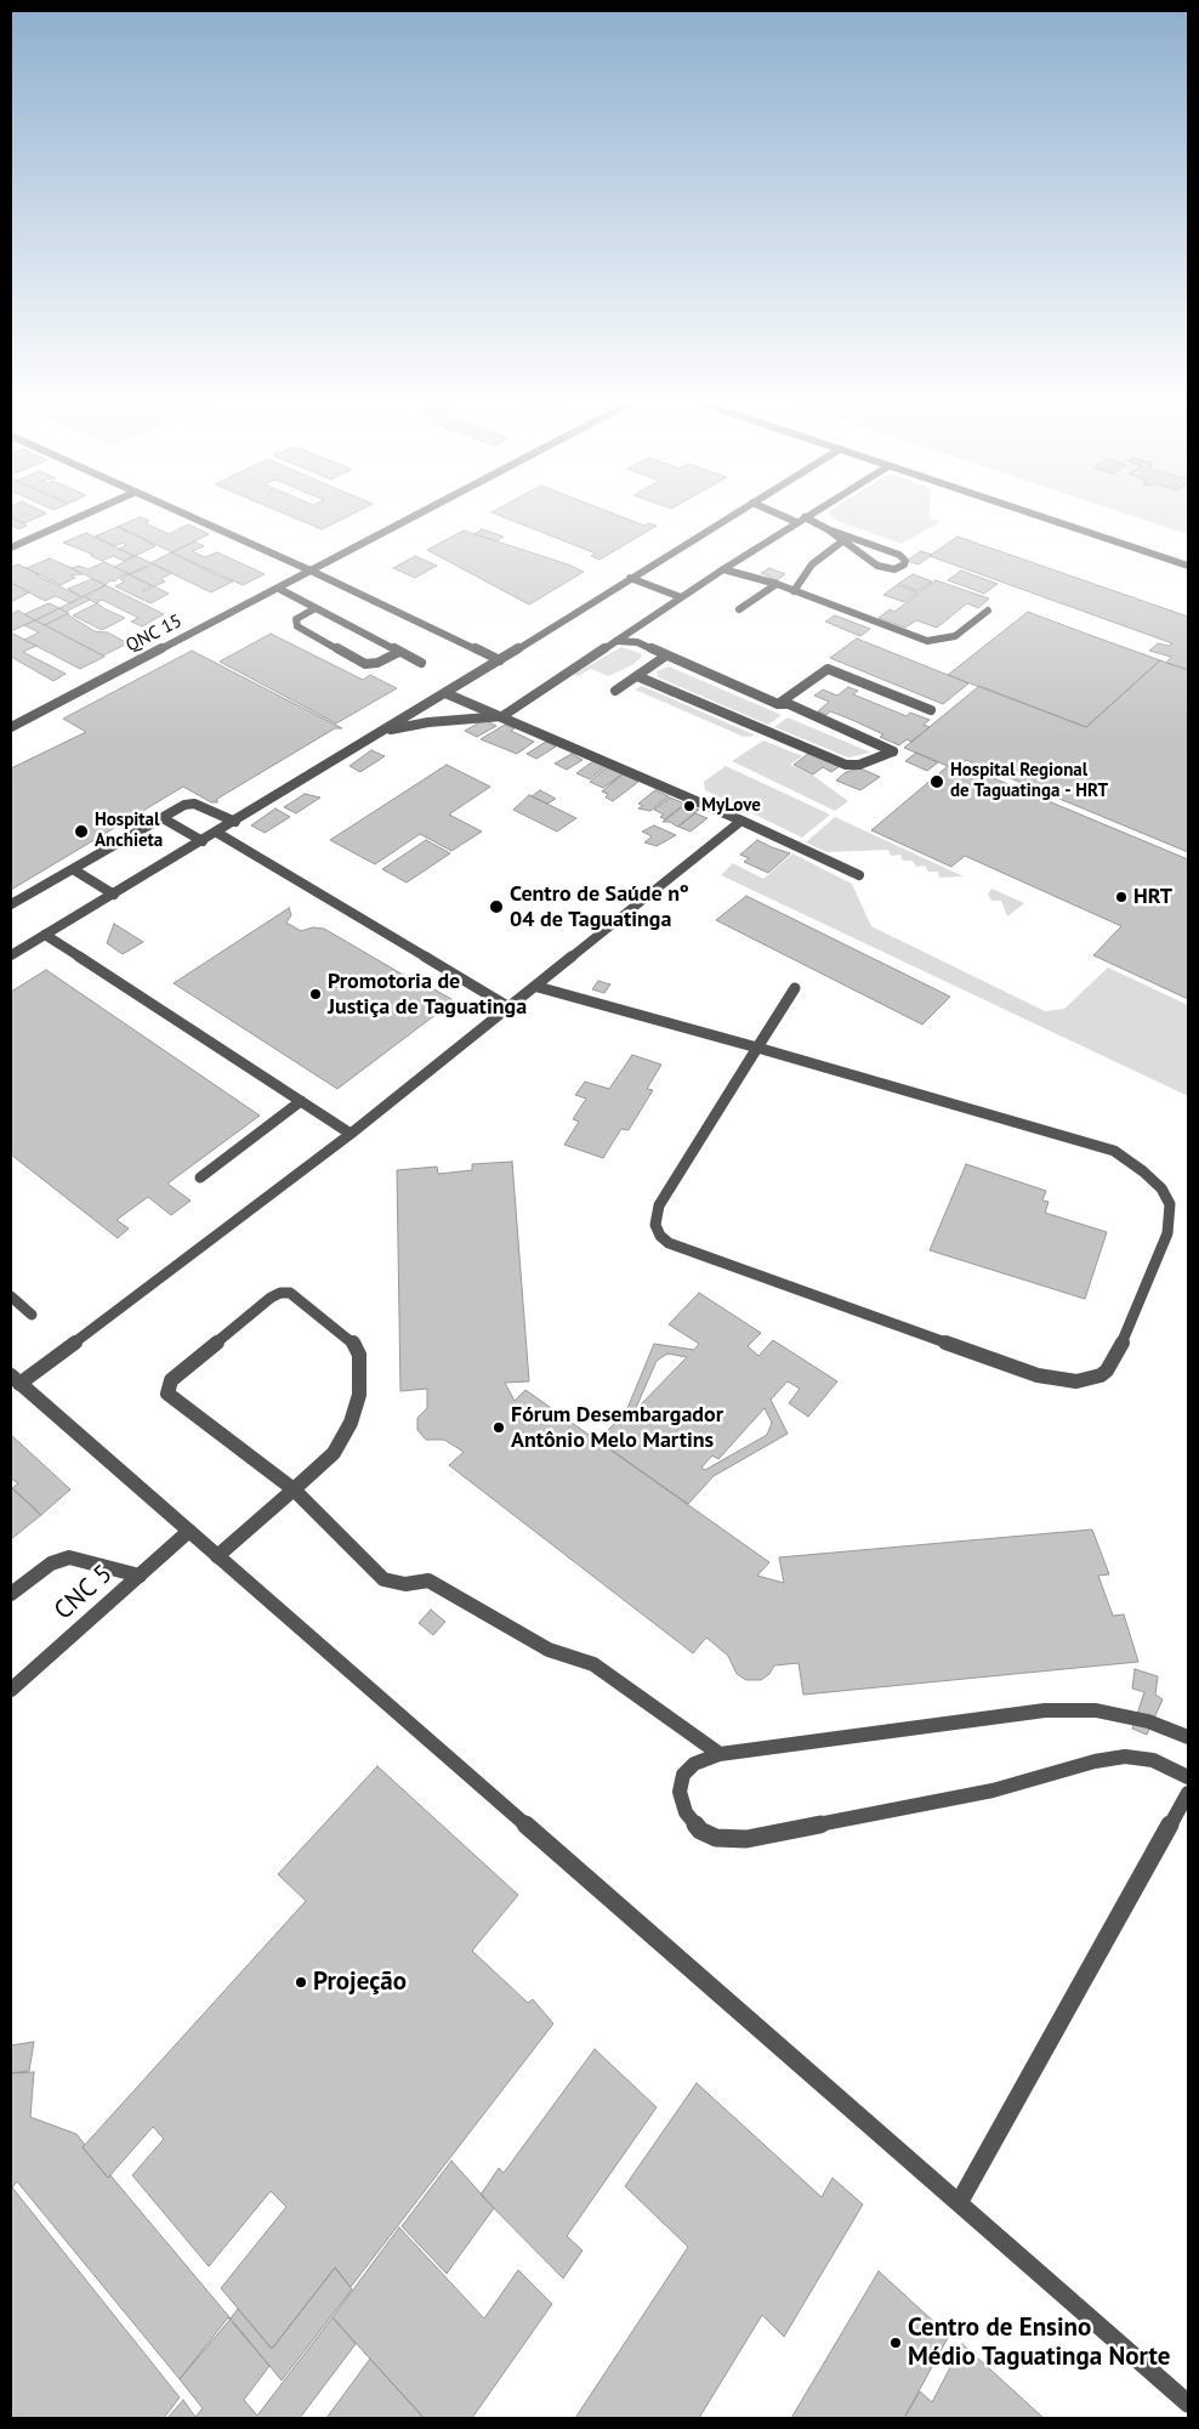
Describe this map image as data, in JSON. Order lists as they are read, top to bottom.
{
  "streets": {
    "street": ["QNC 15", "CNC 5"]
  },
  "places": [
    "Hospital Regional de Taguatinga - HRT",
    "MyLove",
    "Hospital Anchieta",
    "HRT",
    "Centro de Saúde nº 04 de Taguatinga",
    "Promotoria de Justiça de Taguatinga",
    "Fórum Desembargador Antônio Melo Martins",
    "Projeção",
    "Centro de Ensino Médio Taguatinga Norte"
  ]
}
